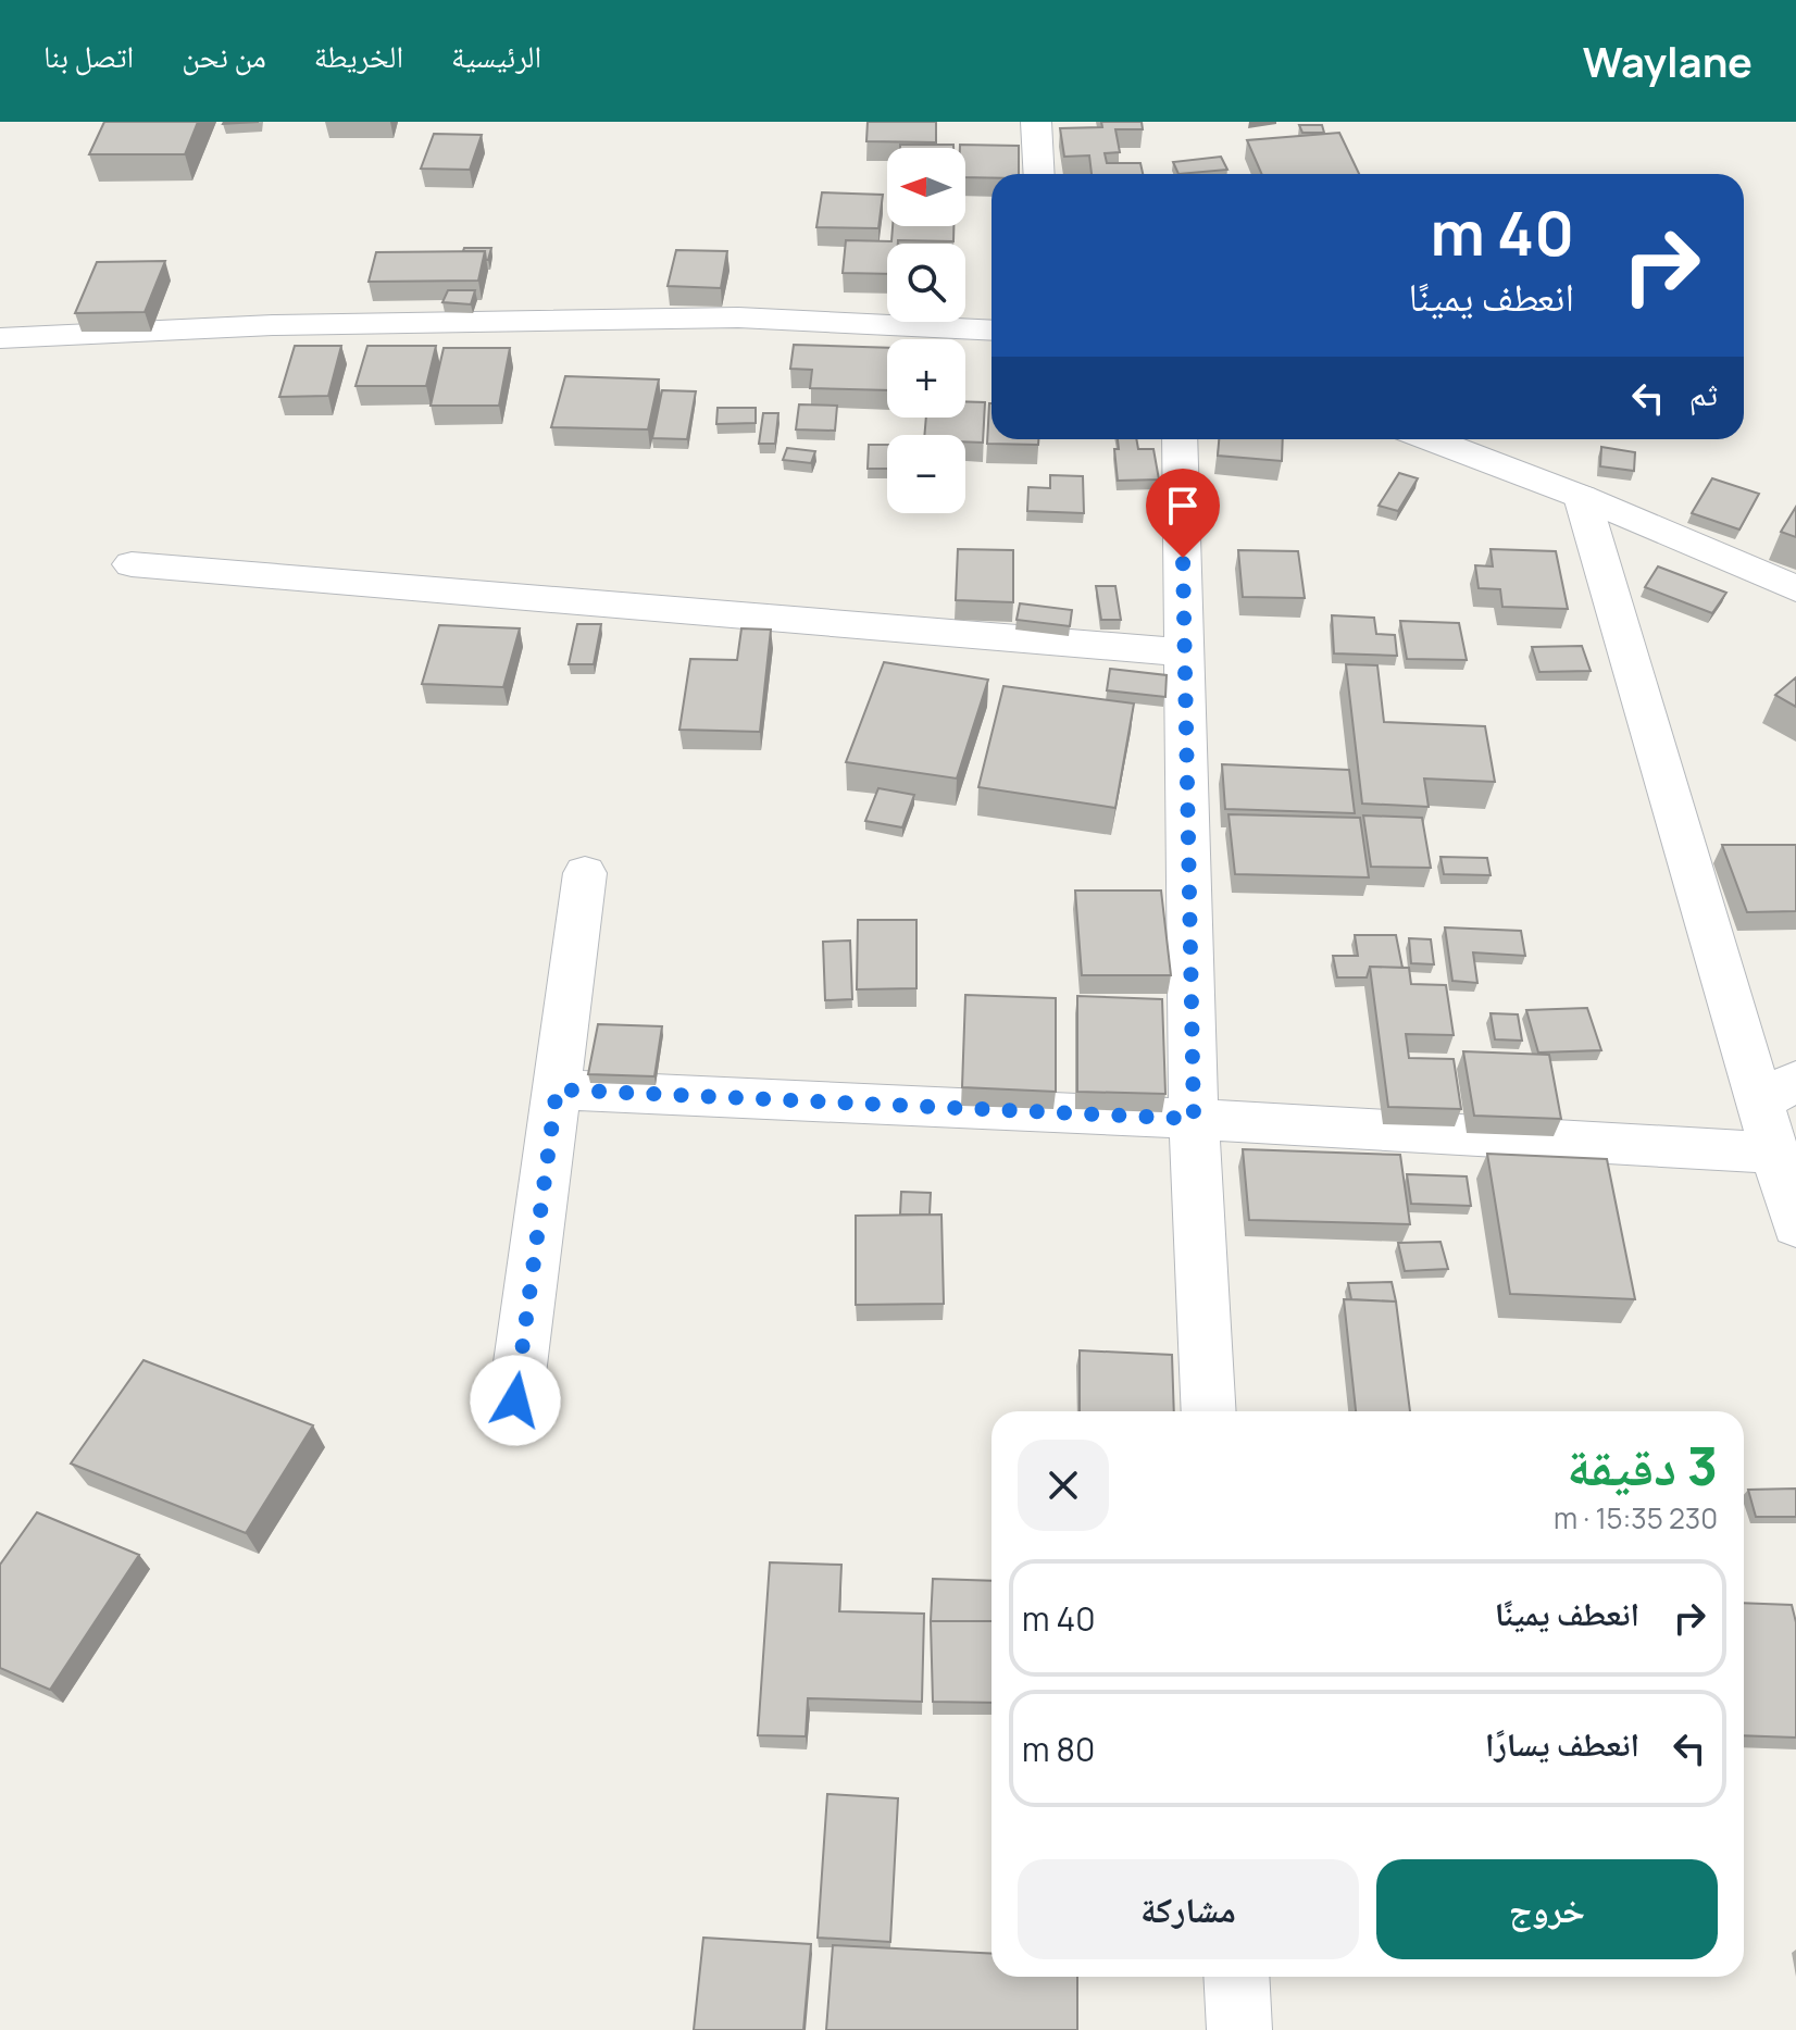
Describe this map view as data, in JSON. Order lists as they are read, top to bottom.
{
  "north": "left",
  "page": {
    "header": "Waylane",
    "nav": [
      "الرئيسية",
      "الخريطة",
      "من نحن",
      "اتصل بنا"
    ],
    "map_buttons": ["+", "−"],
    "turn": ["40 m", "انعطف يمينًا"],
    "then": "ثم",
    "heading": ["3 دقيقة", "230 m · 15:35"],
    "list": [
      {
        "name": "انعطف يمينًا",
        "value": "40 m"
      },
      {
        "name": "انعطف يسارًا",
        "value": "80 m"
      }
    ],
    "buttons": ["خروج", "مشاركة"]
  }
}
